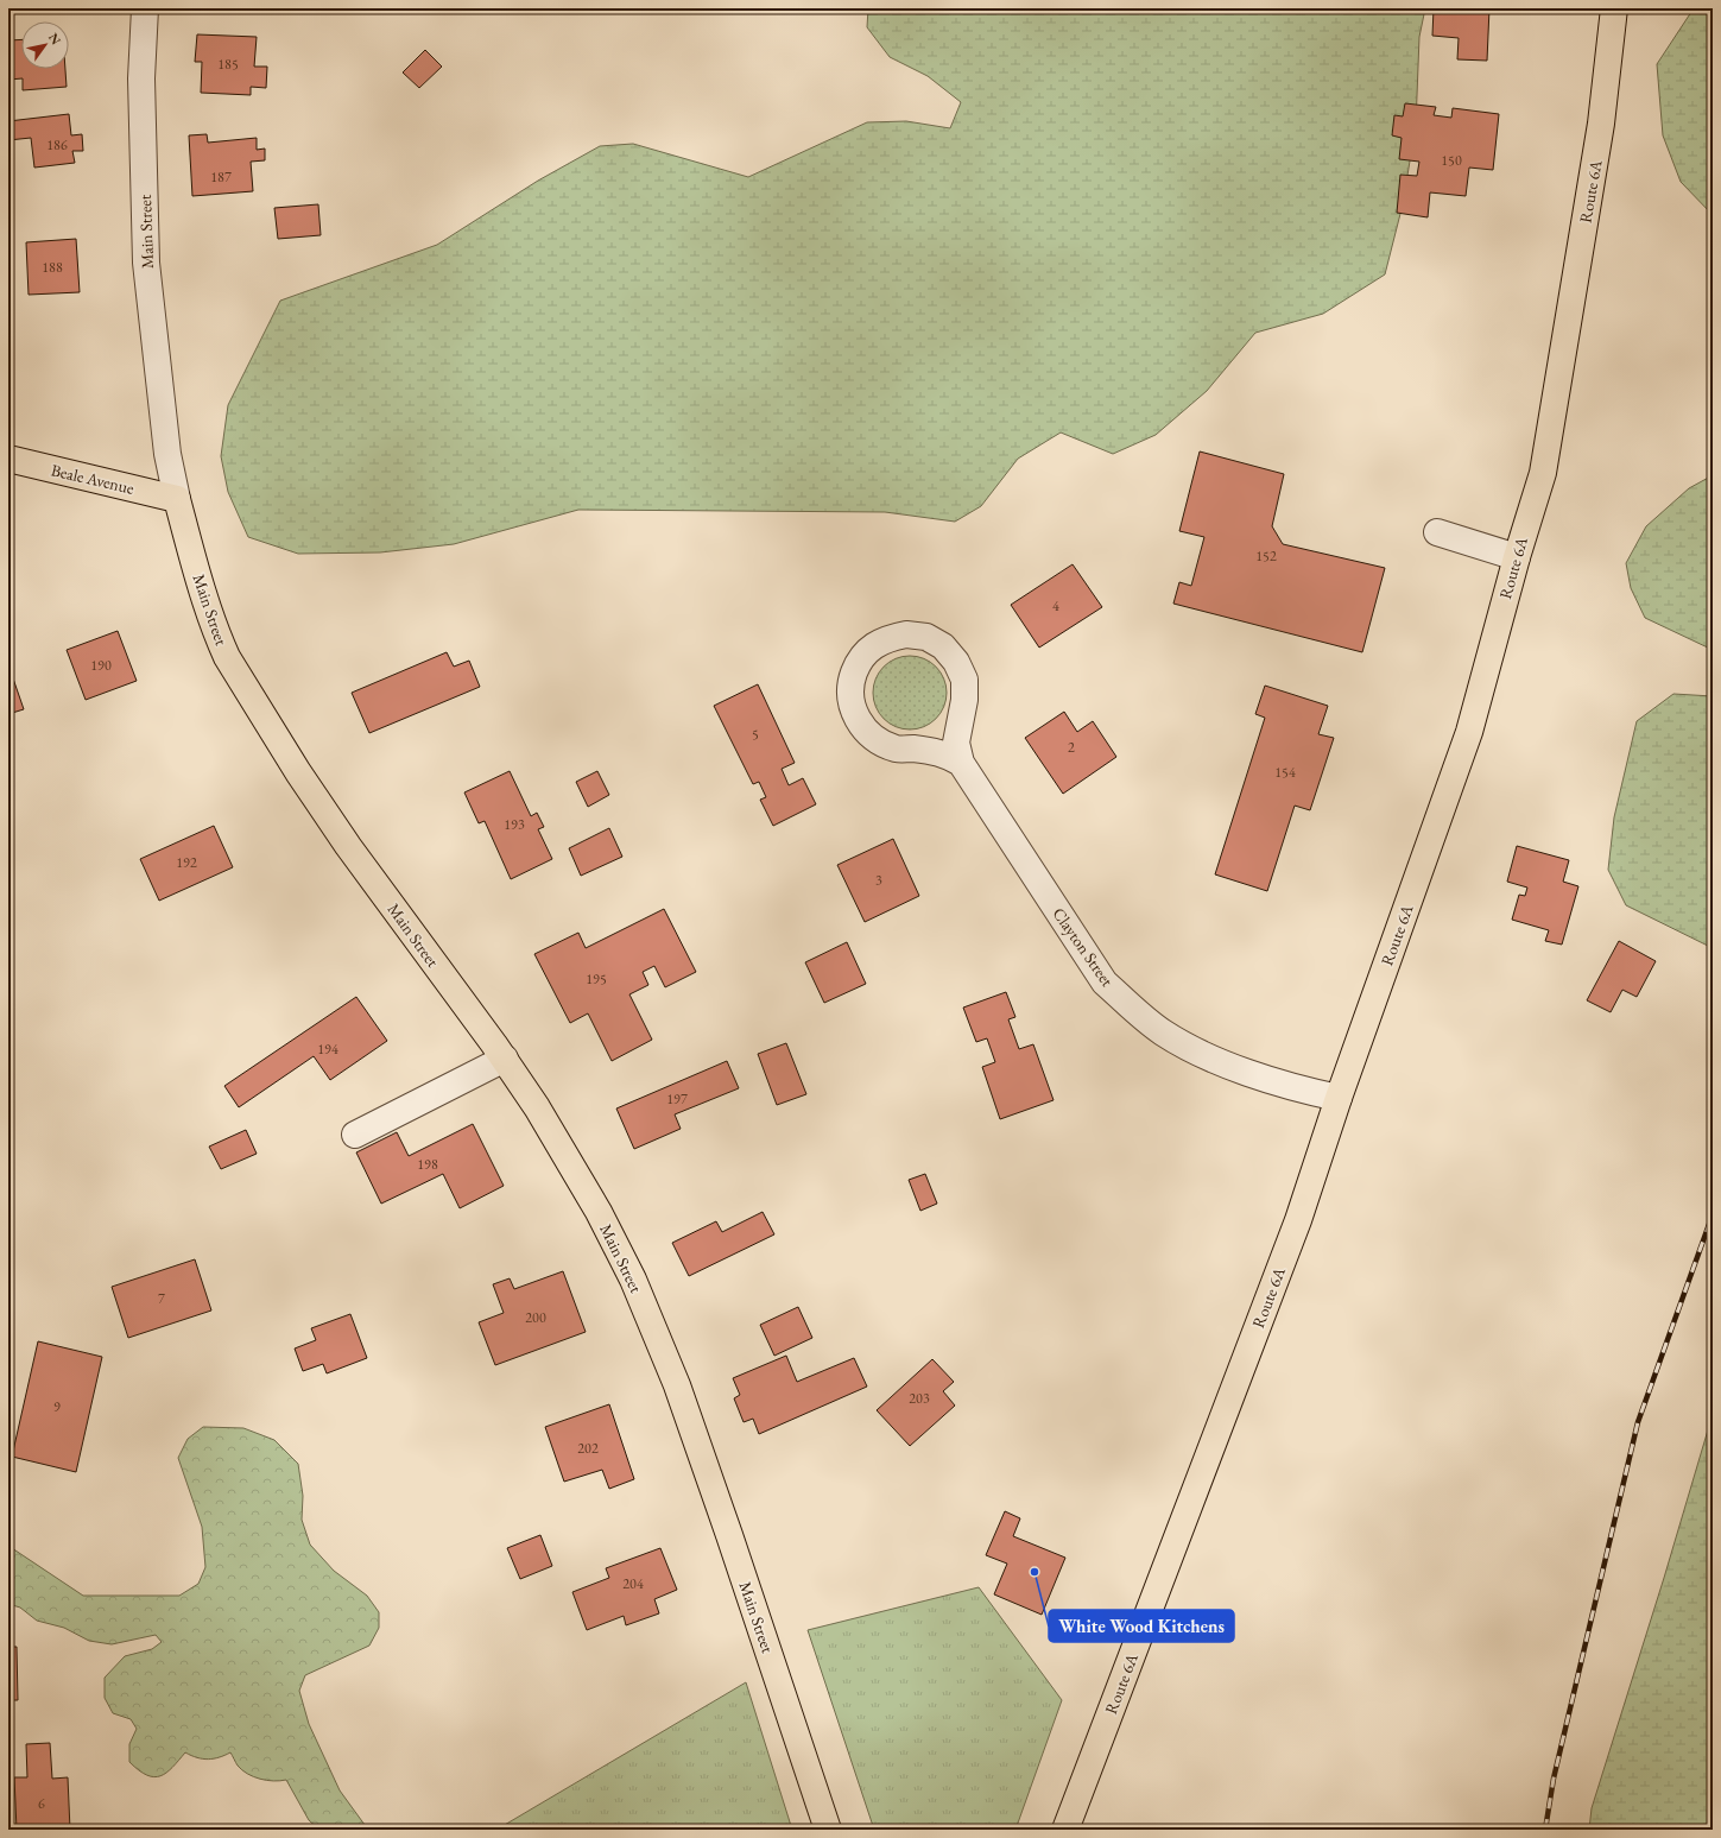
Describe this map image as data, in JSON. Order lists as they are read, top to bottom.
{
  "streets": {
    "main road": ["Route 6A", "Main Street", "Beale Avenue"],
    "street": ["Clayton Street"]
  },
  "crossings": [
    ["Route 6A", "Clayton Street"],
    ["Main Street", "Beale Avenue"]
  ],
  "places": ["White Wood Kitchens"],
  "house_numbers": [
    "185",
    "186",
    "150",
    "187",
    "188",
    "152",
    "4",
    "190",
    "5",
    "2",
    "154",
    "193",
    "192",
    "3",
    "195",
    "194",
    "197",
    "198",
    "7",
    "200",
    "203",
    "9",
    "202",
    "204",
    "6"
  ],
  "north": "top right"
}
